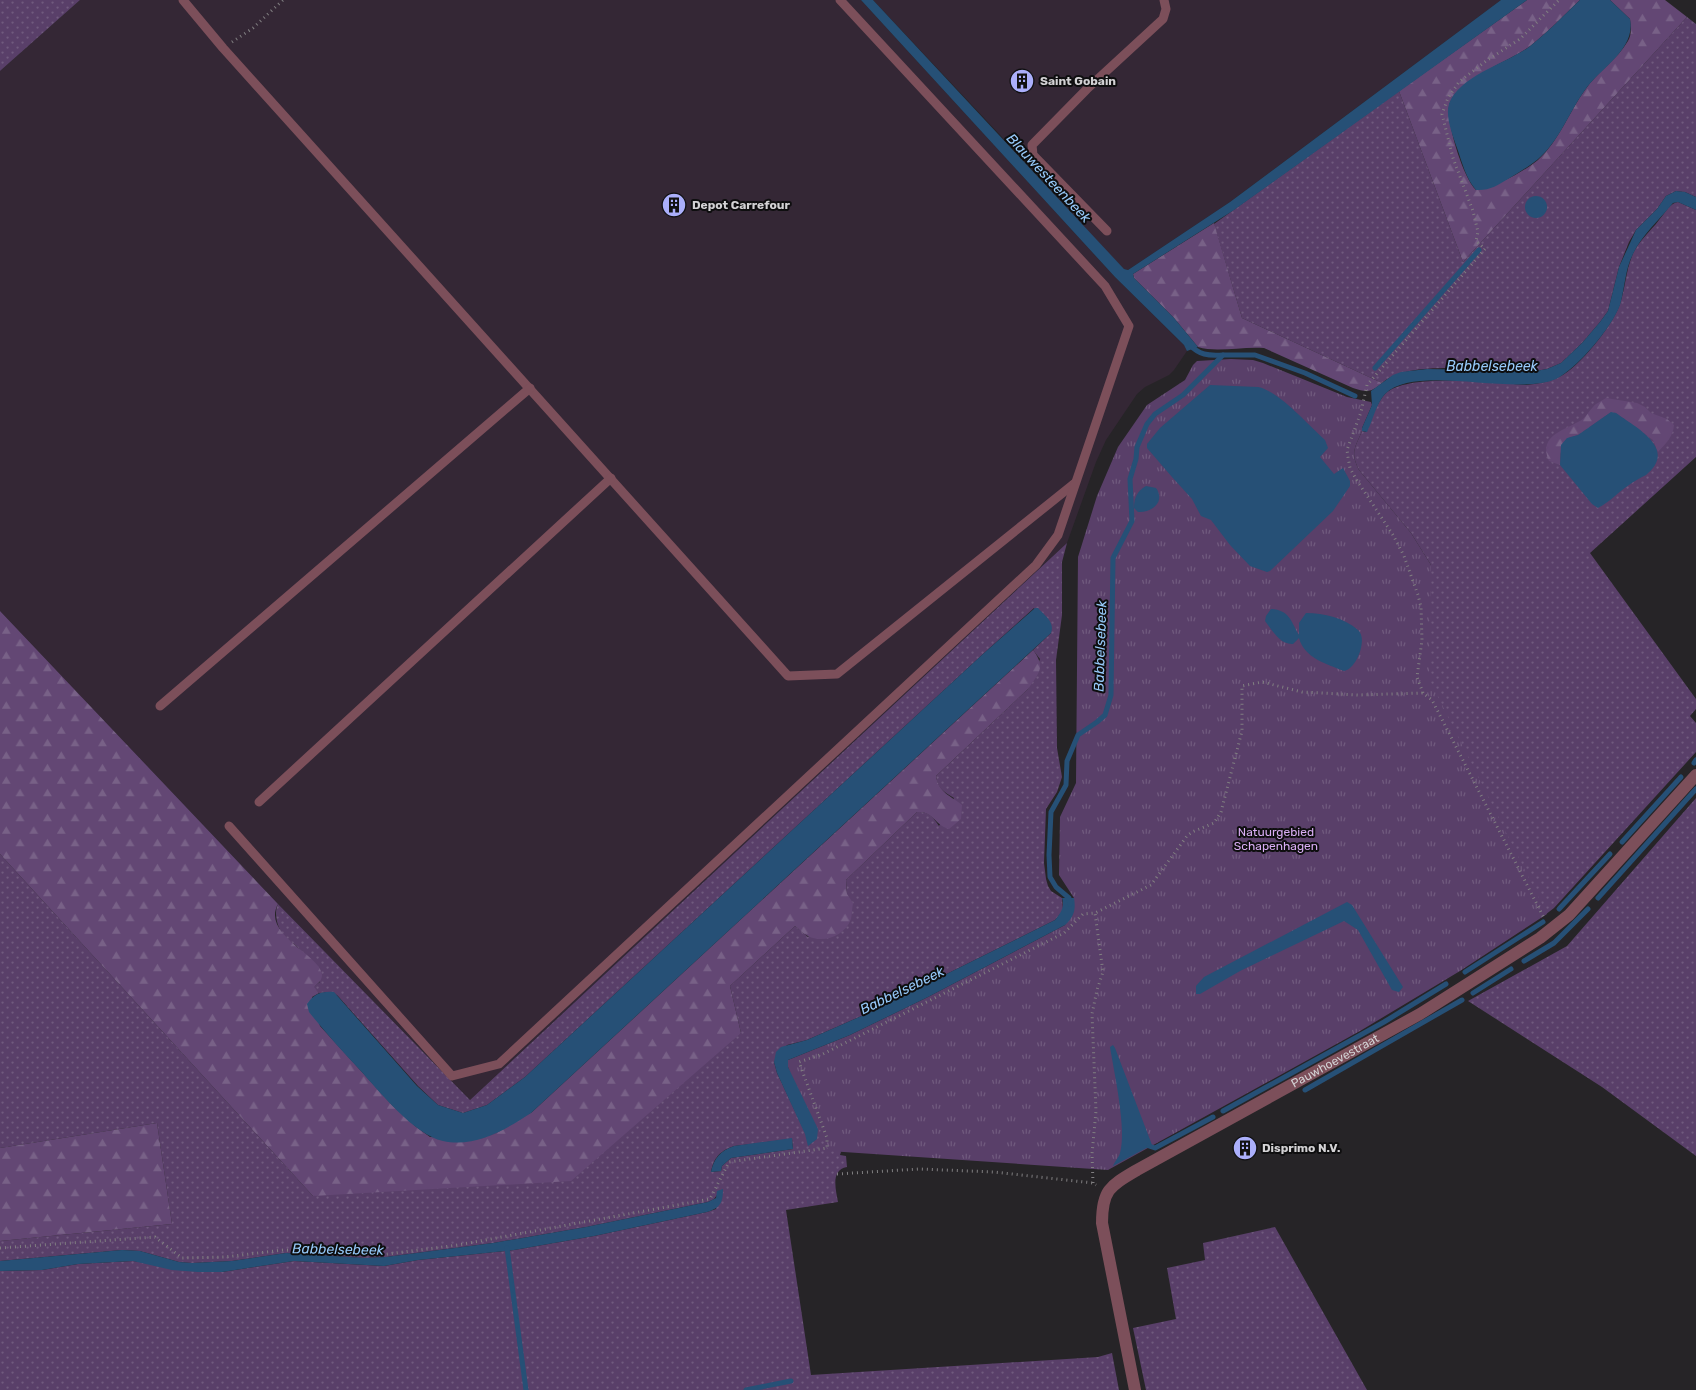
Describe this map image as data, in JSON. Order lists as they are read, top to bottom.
{
  "streets": {
    "street": ["Pauwhoevestraat"]
  },
  "water": ["Blauwesteenbeek", "Babbelsebeek"],
  "parks": ["Natuurgebied Schapenhagen"],
  "places": {
    "building": ["Saint Gobain", "Depot Carrefour", "Disprimo N.V."]
  }
}
